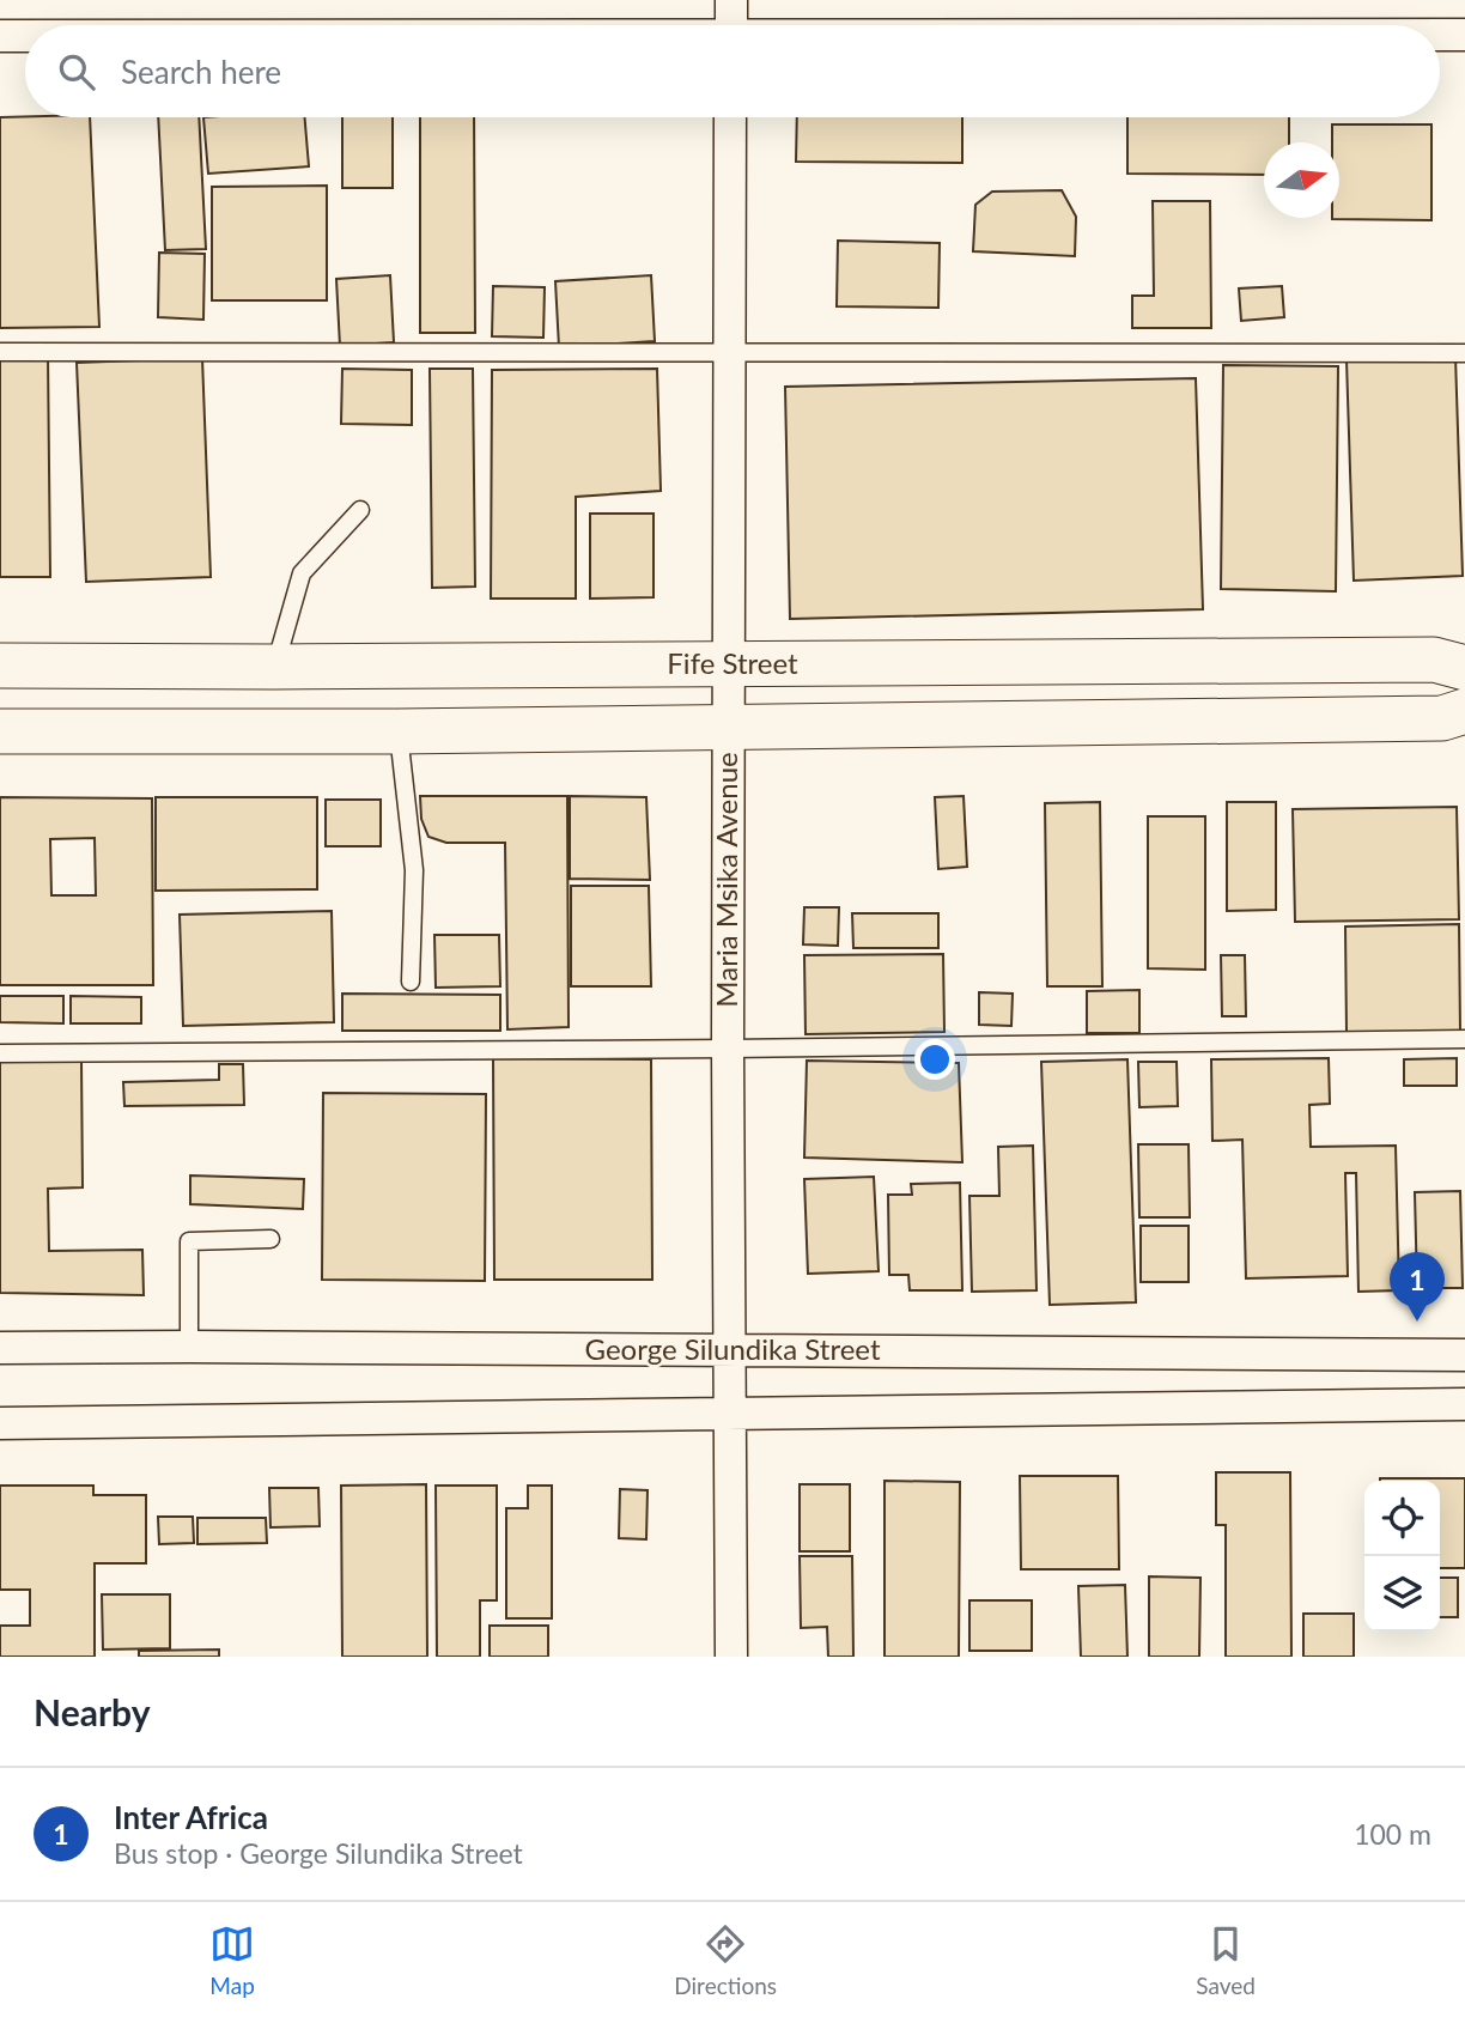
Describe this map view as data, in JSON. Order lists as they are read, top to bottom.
{
  "streets": {
    "street": ["Fife Street", "Maria Msika Avenue", "George Silundika Street"]
  },
  "crossings": [
    ["Fife Street", "Maria Msika Avenue"],
    ["Maria Msika Avenue", "George Silundika Street"]
  ],
  "north": "right",
  "page": {
    "search": "Search here",
    "pins": "1",
    "heading": "Nearby",
    "list": [
      {
        "mark": "1",
        "name": "Inter Africa",
        "note": "Bus stop · George Silundika Street",
        "value": "100 m"
      }
    ],
    "nav": ["Map", "Directions", "Saved"]
  }
}
